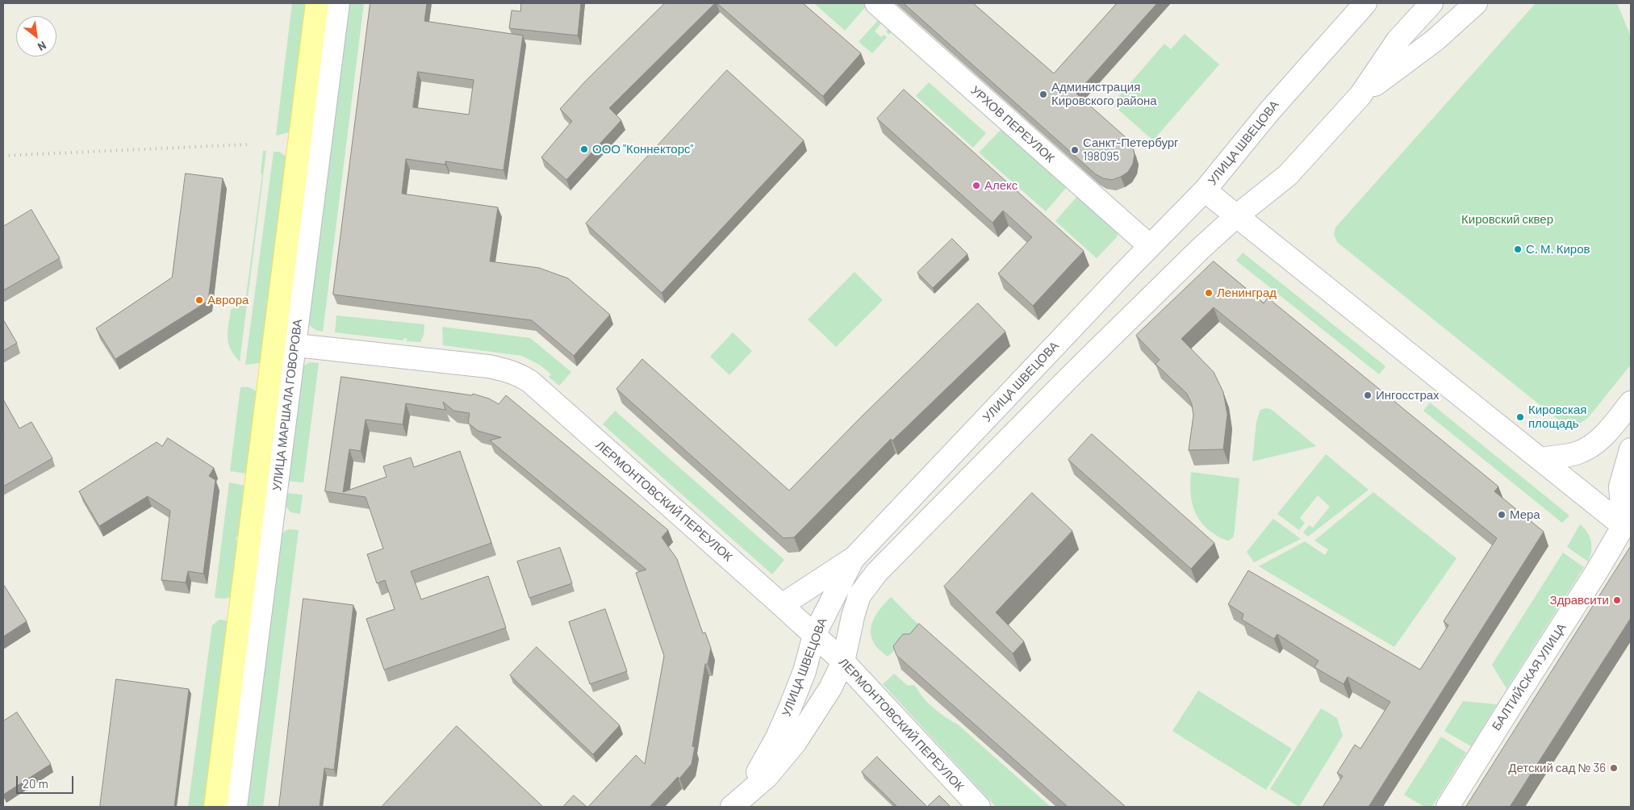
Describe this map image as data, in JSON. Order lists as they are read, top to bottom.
{
  "streets": {
    "main road": ["УЛИЦА МАРШАЛА ГОВОРОВА"],
    "street": [
      "УРХОВ ПЕРЕУЛОК",
      "УЛИЦА ШВЕЦОВА",
      "ЛЕРМОНТОВСКИЙ ПЕРЕУЛОК",
      "БАЛТИЙСКАЯ УЛИЦА"
    ]
  },
  "crossings": [
    ["УРХОВ ПЕРЕУЛОК", "УЛИЦА ШВЕЦОВА"],
    ["УЛИЦА ШВЕЦОВА", "ЛЕРМОНТОВСКИЙ ПЕРЕУЛОК"],
    ["УЛИЦА МАРШАЛА ГОВОРОВА", "ЛЕРМОНТОВСКИЙ ПЕРЕУЛОК"]
  ],
  "parks": ["Кировский сквер"],
  "places": [
    "Администрация Кировского района",
    "ООО \"Коннекторс\"",
    "Санкт-Петербург 198095",
    "Алекс",
    "С. М. Киров",
    "Ленинград",
    "Аврора",
    "Ингосстрах",
    "Кировская площадь",
    "Мера",
    "Здравсити",
    "Детский сад № 36"
  ],
  "scale_bar": "20 m",
  "north": "bottom right"
}
